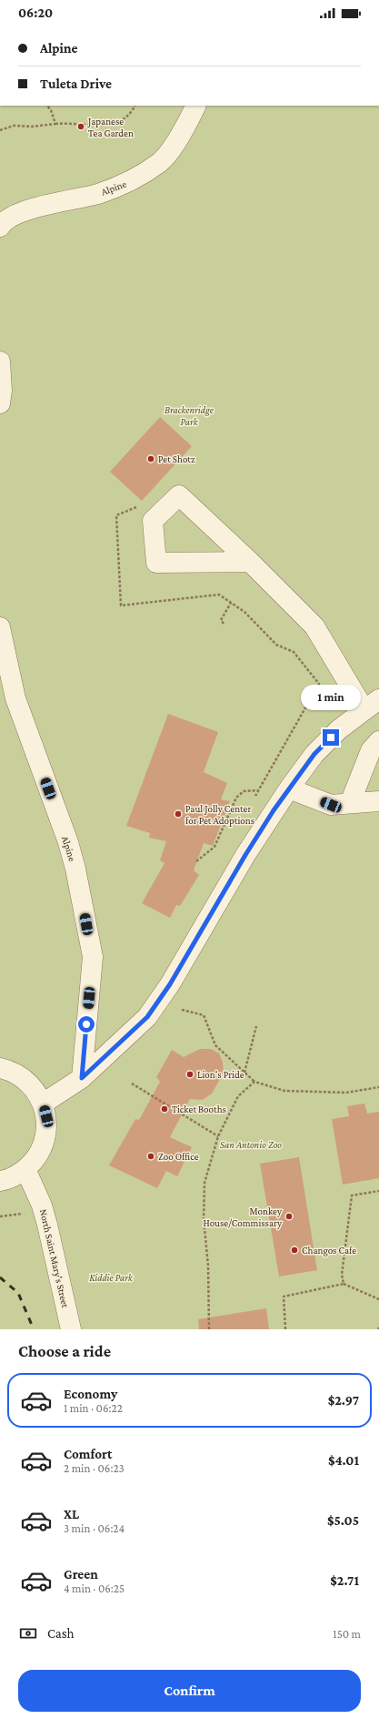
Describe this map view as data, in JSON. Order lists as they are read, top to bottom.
{
  "streets": {
    "street": ["Alpine", "North Saint Mary's Street"]
  },
  "parks": ["Brackenridge Park", "San Antonio Zoo", "Kiddie Park"],
  "places": [
    "Japanese Tea Garden",
    "Pet Shotz",
    "Paul Jolly Center for Pet Adoptions",
    "Lion's Pride",
    "Ticket Booths",
    "Zoo Office",
    "Monkey House/Commissary",
    "Changos Cafe"
  ],
  "page": {
    "status": "06:20",
    "banner": ["Alpine", "Tuleta Drive"],
    "bubble": "1 min",
    "heading": "Choose a ride",
    "list": [
      {
        "name": "Economy",
        "note": "1 min · 06:22",
        "value": "$2.97"
      },
      {
        "name": "Comfort",
        "note": "2 min · 06:23",
        "value": "$4.01"
      },
      {
        "name": "XL",
        "note": "3 min · 06:24",
        "value": "$5.05"
      },
      {
        "name": "Green",
        "note": "4 min · 06:25",
        "value": "$2.71"
      }
    ],
    "pay": ["Cash", "150 m"],
    "buttons": "Confirm"
  }
}
